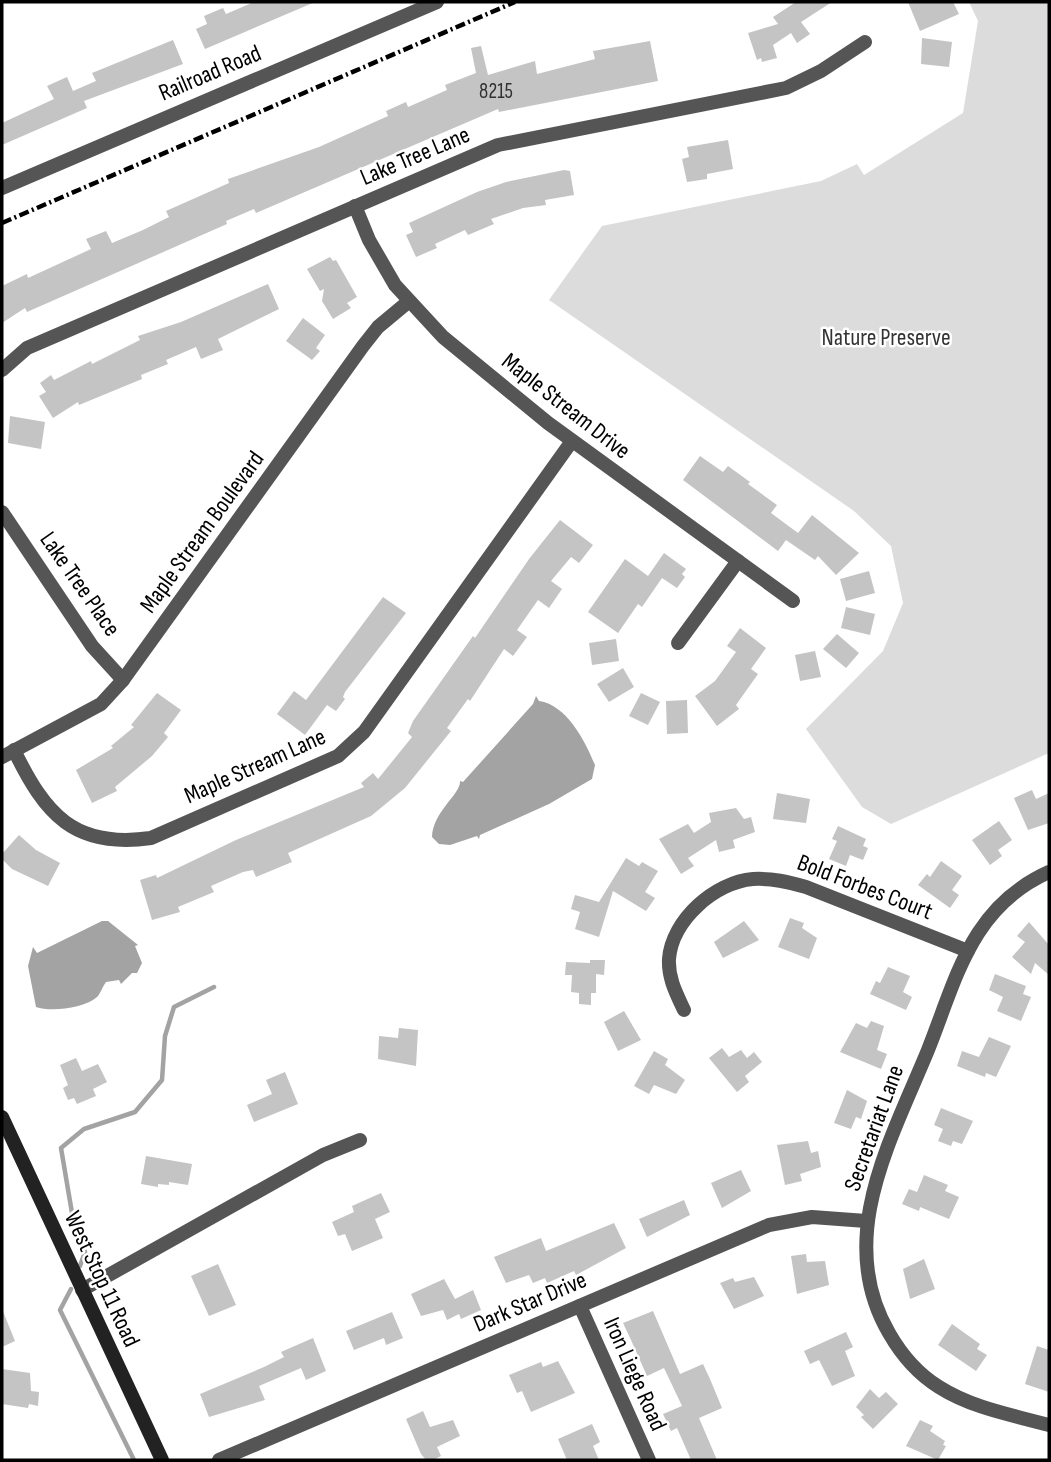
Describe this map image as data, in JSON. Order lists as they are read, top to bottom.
{
  "streets": {
    "main road": ["West Stop 11 Road"],
    "street": [
      "Railroad Road",
      "Lake Tree Lane",
      "Maple Stream Drive",
      "Maple Stream Boulevard",
      "Lake Tree Place",
      "Maple Stream Lane",
      "Bold Forbes Court",
      "Secretariat Lane",
      "Dark Star Drive",
      "Iron Liege Road"
    ]
  },
  "crossings": [
    ["Lake Tree Lane", "Maple Stream Drive"],
    ["Maple Stream Drive", "Maple Stream Boulevard"],
    ["Maple Stream Drive", "Maple Stream Lane"],
    ["Maple Stream Boulevard", "Lake Tree Place"],
    ["Maple Stream Boulevard", "Maple Stream Lane"],
    ["Bold Forbes Court", "Secretariat Lane"],
    ["Secretariat Lane", "Dark Star Drive"],
    ["Dark Star Drive", "Iron Liege Road"]
  ],
  "parks": ["Nature Preserve"],
  "house_numbers": ["8215"]
}
